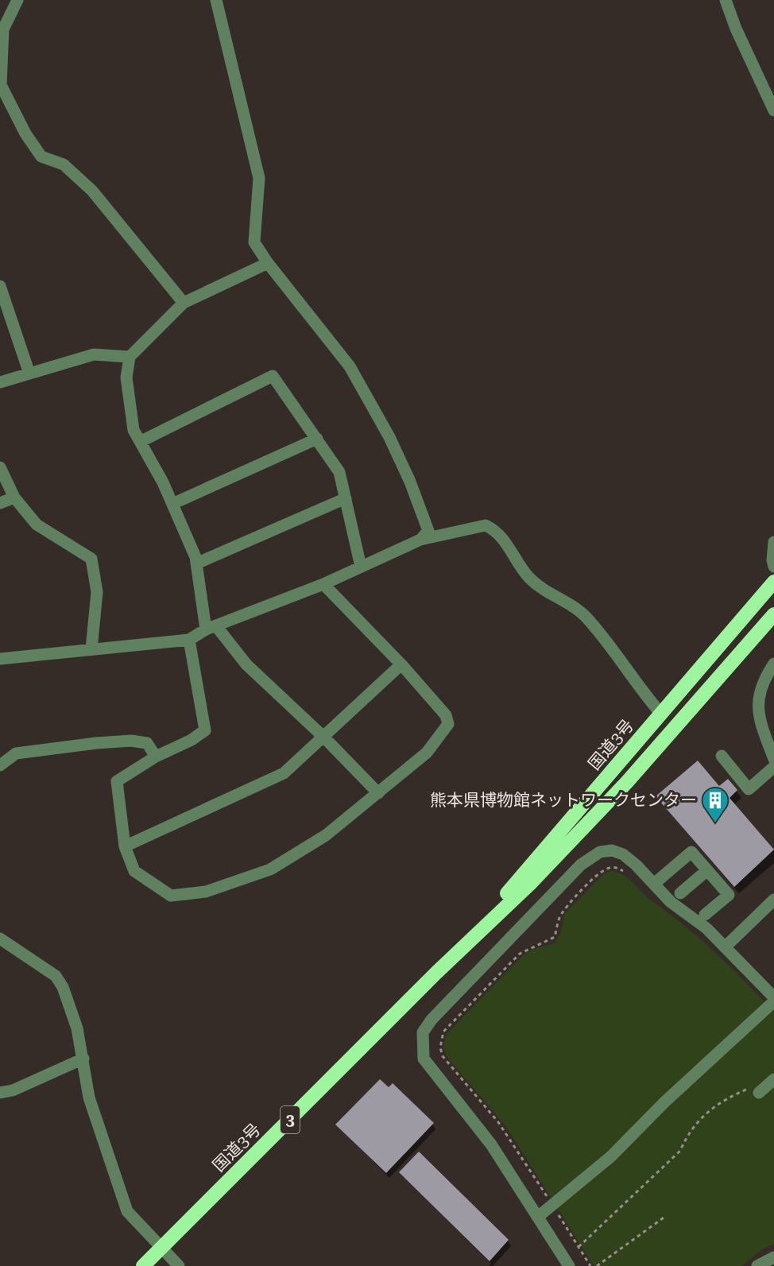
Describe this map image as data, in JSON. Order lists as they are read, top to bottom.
{
  "streets": {
    "highway": ["国道3号", "3"]
  },
  "places": {
    "building": ["熊本県博物館ネットワークセンター"]
  }
}
